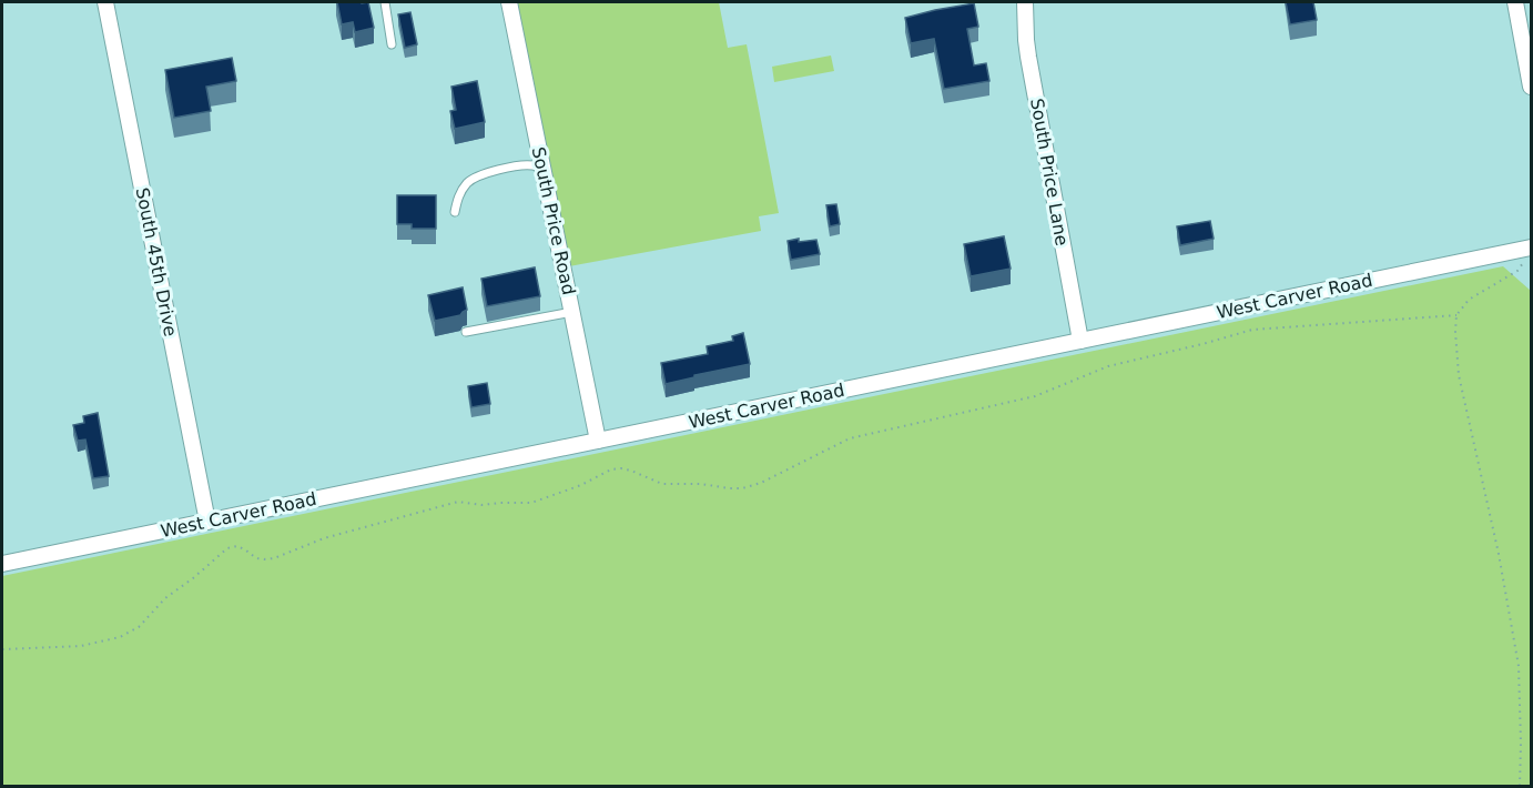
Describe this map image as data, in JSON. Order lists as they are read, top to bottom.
{
  "streets": {
    "street": [
      "South Price Lane",
      "South Price Road",
      "South 45th Drive",
      "West Carver Road"
    ]
  },
  "crossings": [
    ["South Price Lane", "West Carver Road"],
    ["South Price Road", "West Carver Road"],
    ["South 45th Drive", "West Carver Road"]
  ]
}
